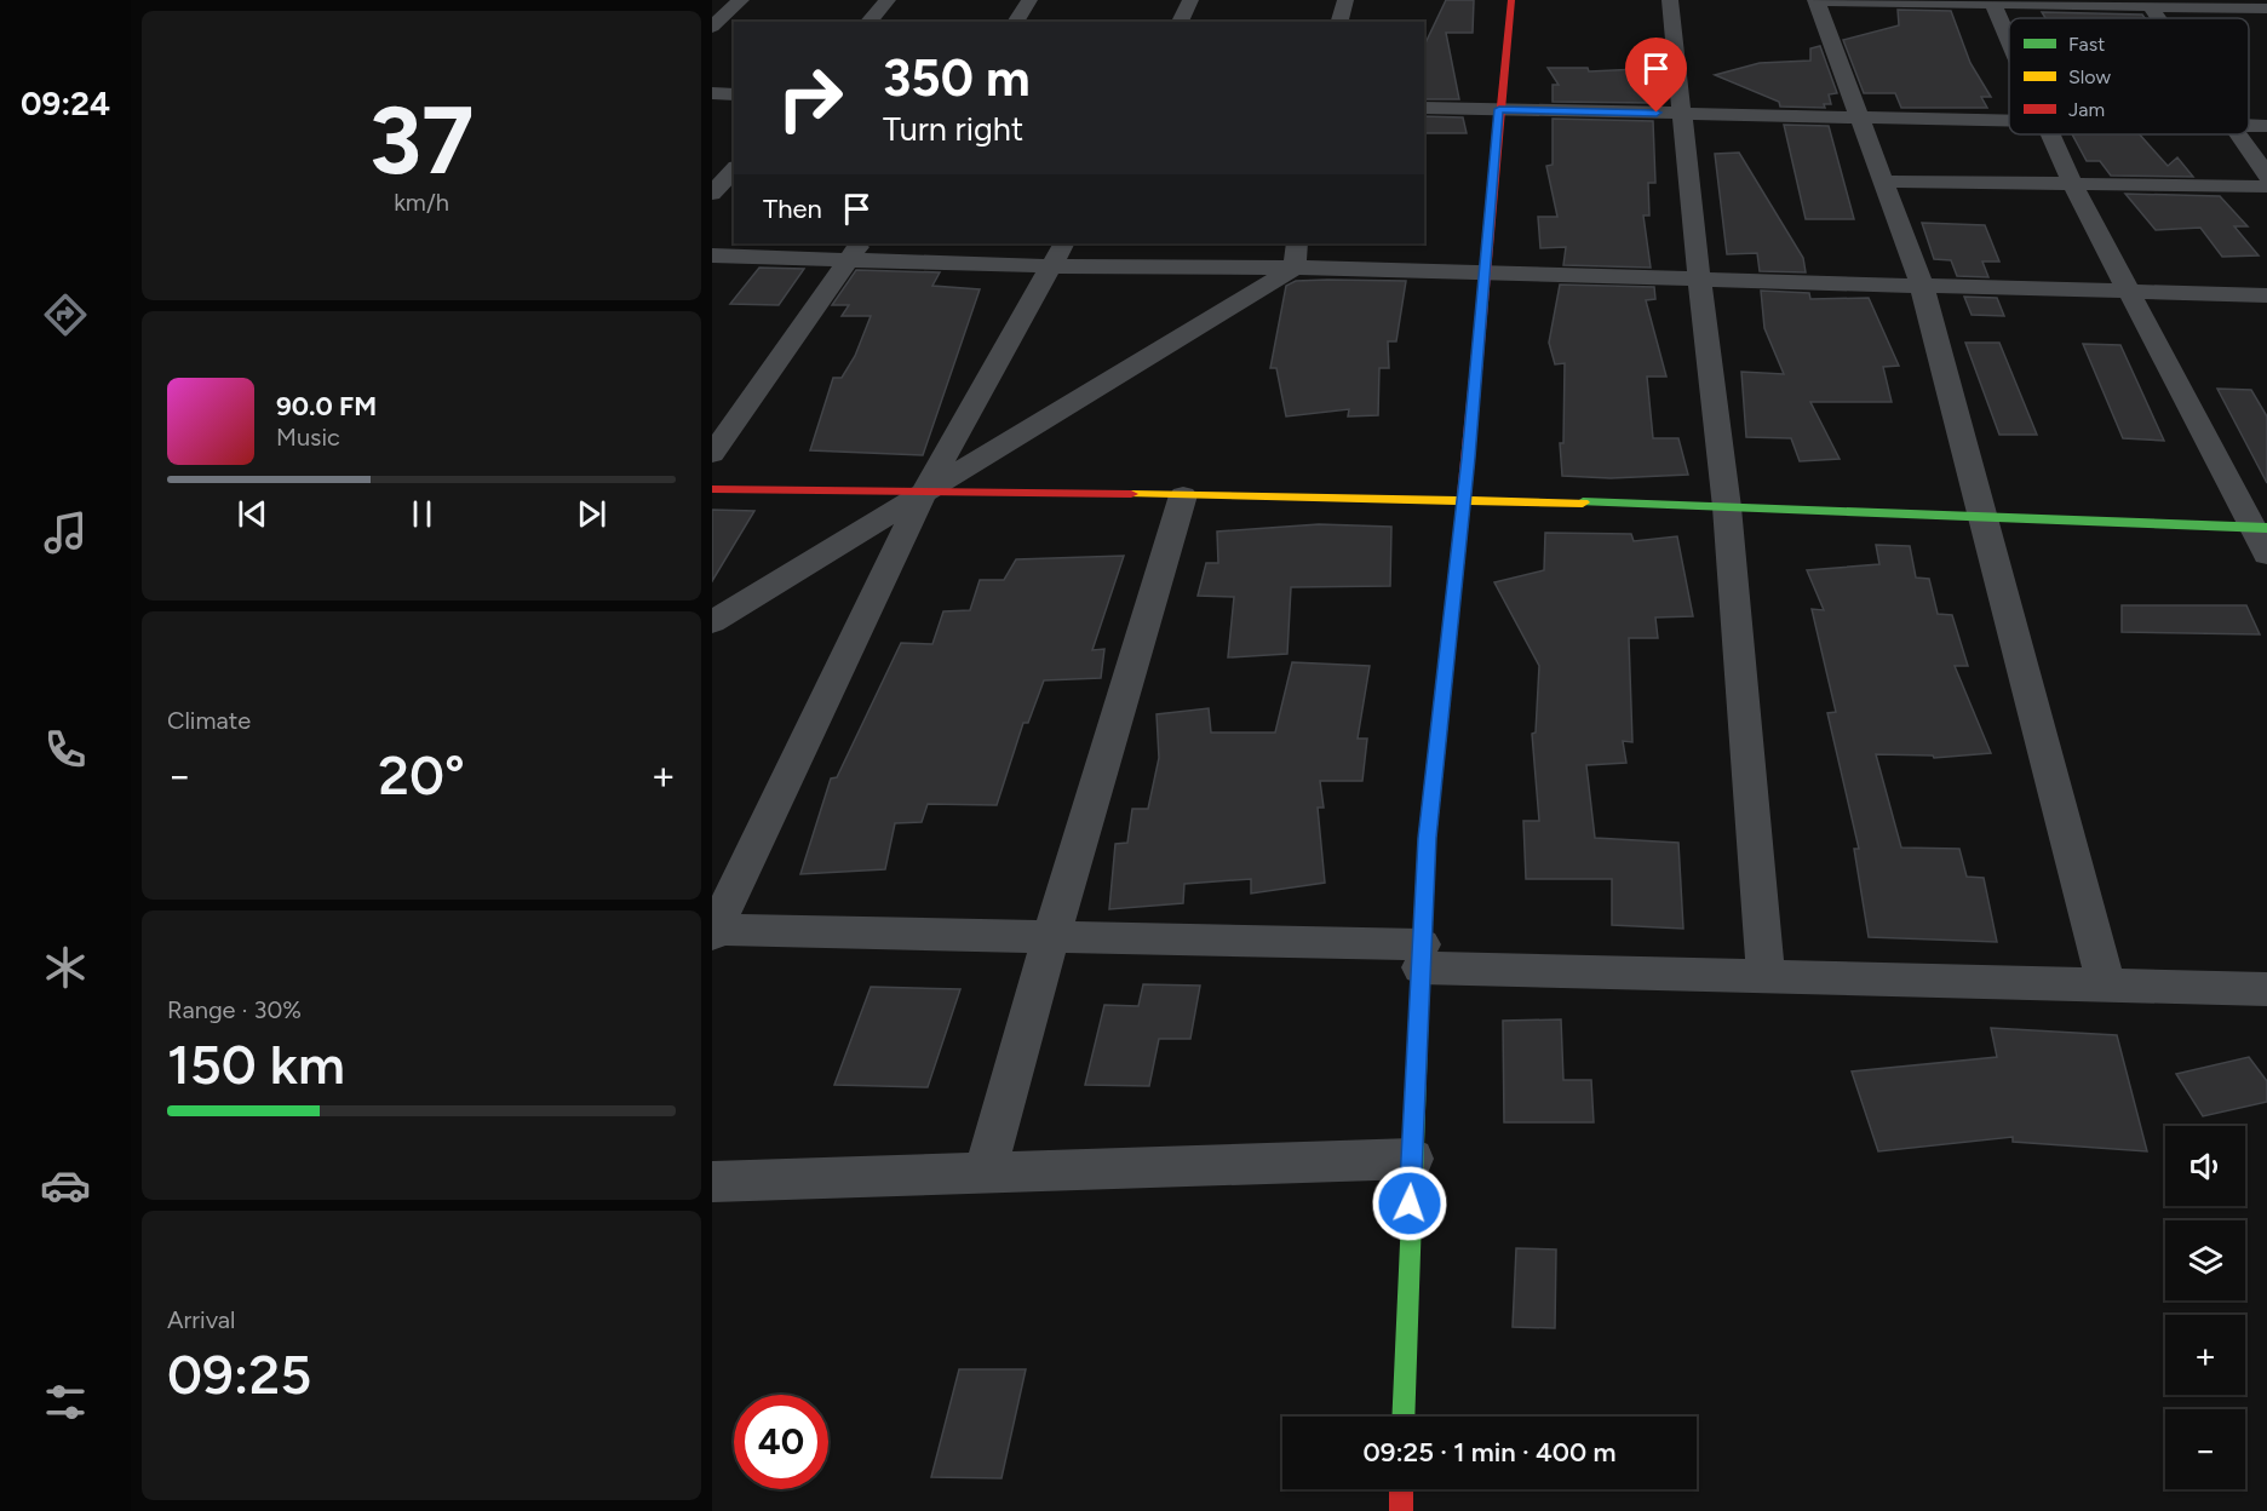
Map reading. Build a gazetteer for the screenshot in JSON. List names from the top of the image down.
{
  "legend": ["Fast", "Slow", "Jam"],
  "page": {
    "tabs": "09:24",
    "tile": [
      ["37", "km/h"],
      "Climate",
      ["Range · 30%", "150 km"],
      ["Arrival", "09:25"]
    ],
    "turn": ["350 m", "Turn right"],
    "then": "Then",
    "song": ["90.0 FM", "Music"],
    "heat": ["−", "20°", "+"],
    "map_buttons": ["+", "−"],
    "limit": "40",
    "trip": "09:25 · 1 min · 400 m"
  }
}
